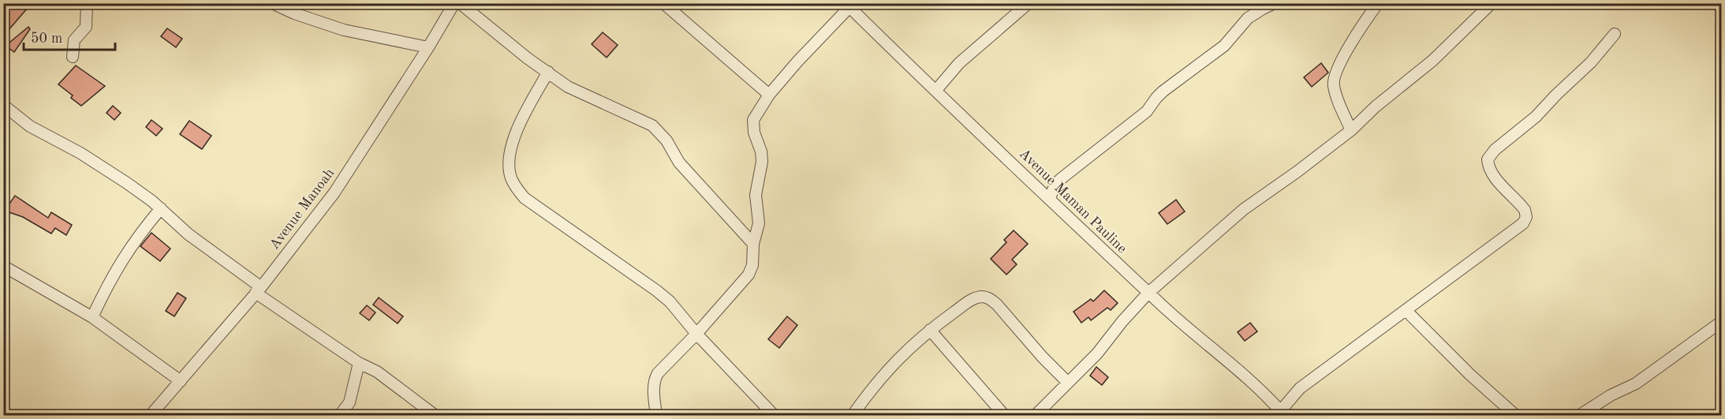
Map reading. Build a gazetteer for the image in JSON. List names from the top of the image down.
{
  "streets": {
    "street": ["Avenue Maman Pauline", "Avenue Manoah"]
  },
  "scale_bar": "50 m"
}
